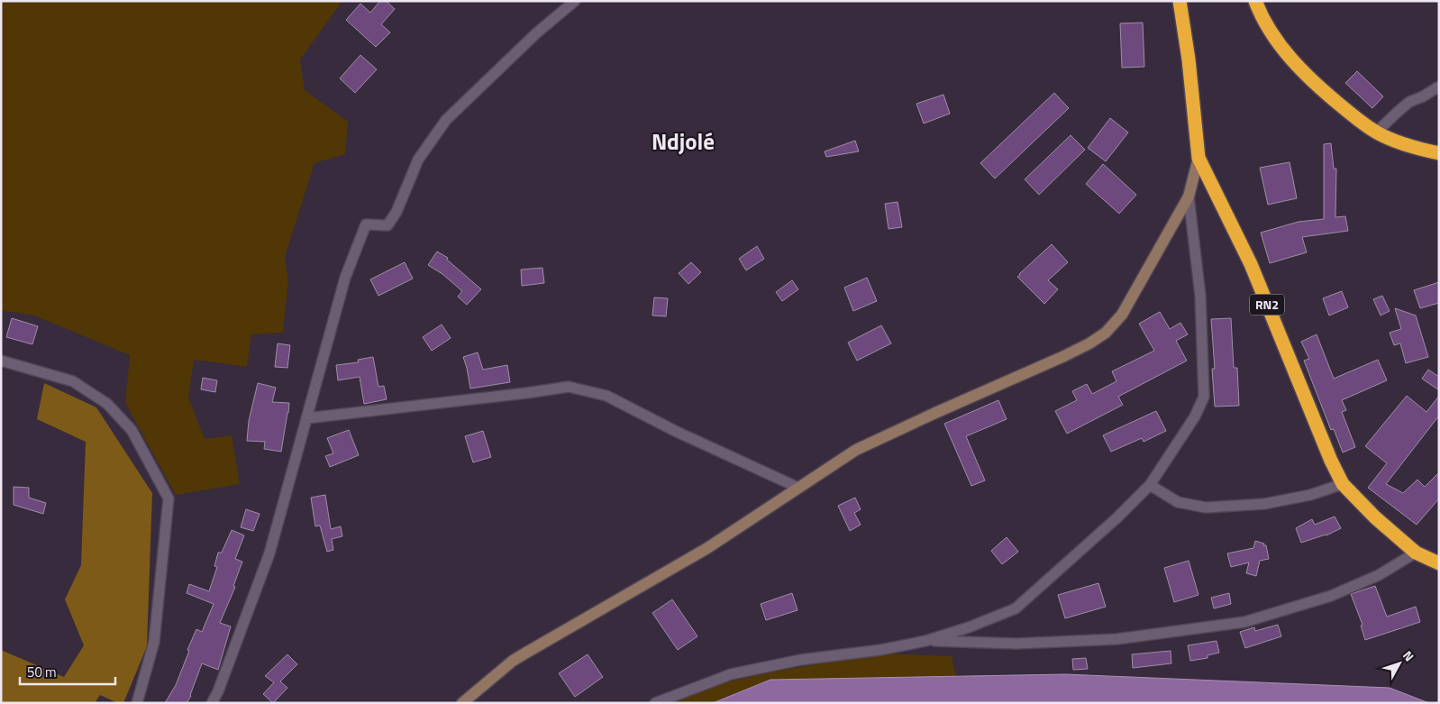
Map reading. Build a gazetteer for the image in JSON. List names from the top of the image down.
{
  "streets": {
    "highway": ["RN2"]
  },
  "districts": ["Ndjolé"],
  "scale_bar": "50 m",
  "north": "top right"
}
